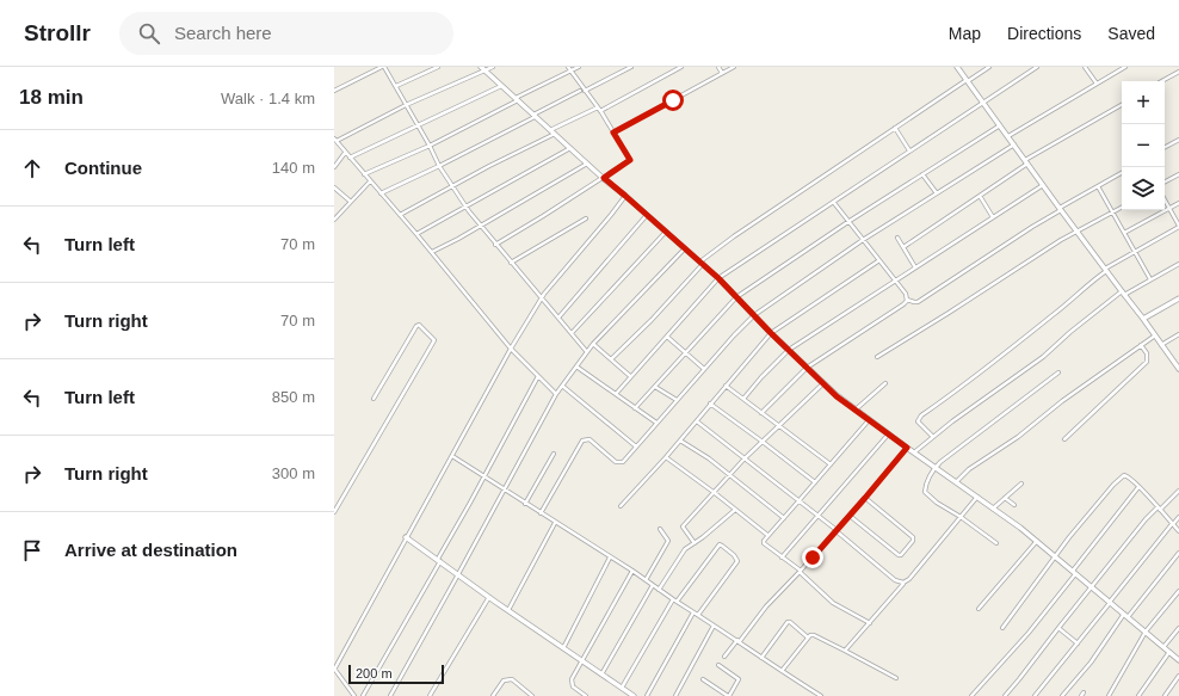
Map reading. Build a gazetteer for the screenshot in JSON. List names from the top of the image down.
{
  "scale_bar": "200 m",
  "page": {
    "header": "Strollr",
    "search": "Search here",
    "nav": ["Map", "Directions", "Saved"],
    "heading": ["18 min", "Walk · 1.4 km"],
    "map_buttons": ["+", "−"],
    "list": [
      ["Continue", "140 m"],
      ["Turn left", "70 m"],
      ["Turn right", "70 m"],
      ["Turn left", "850 m"],
      ["Turn right", "300 m"],
      "Arrive at destination"
    ],
    "scale": "200 m"
  }
}
